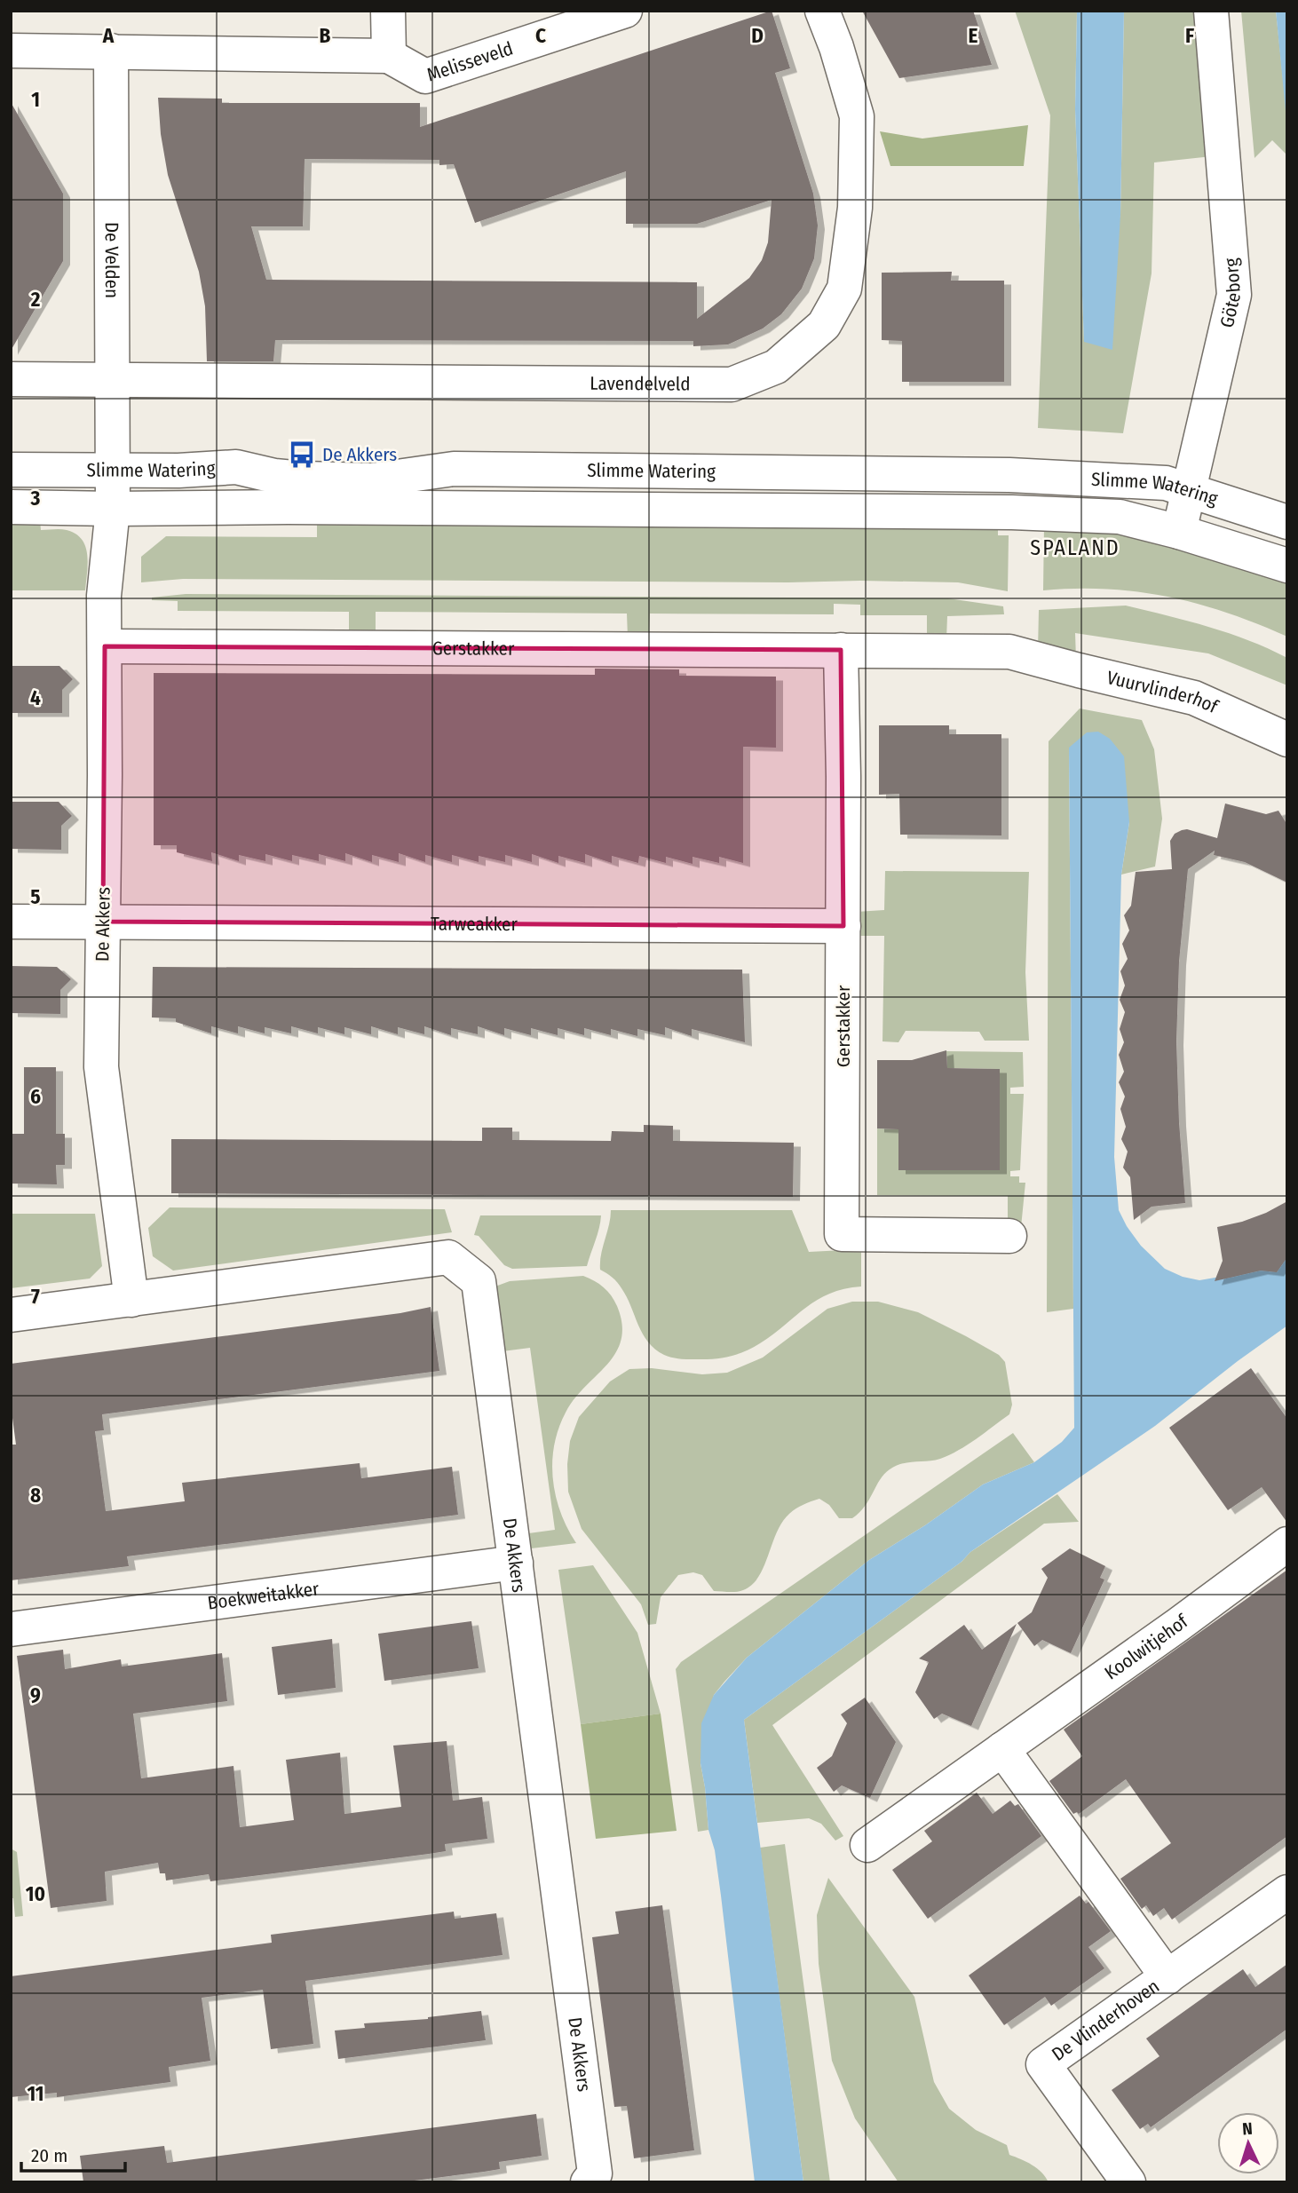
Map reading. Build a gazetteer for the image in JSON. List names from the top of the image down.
{
  "streets": {
    "street": [
      "Melisseveld",
      "De Velden",
      "Göteborg",
      "Lavendelveld",
      "Slimme Watering",
      "Gerstakker",
      "Vuurvlinderhof",
      "De Akkers",
      "Tarweakker",
      "Boekweitakker",
      "Koolwitjehof",
      "De Vlinderhoven"
    ]
  },
  "crossings": [
    ["De Velden", "Lavendelveld"],
    ["De Velden", "Slimme Watering"],
    ["De Velden", "De Akkers"],
    ["Göteborg", "Slimme Watering"],
    ["Slimme Watering", "De Akkers"],
    ["Gerstakker", "Vuurvlinderhof"],
    ["Gerstakker", "De Akkers"],
    ["Gerstakker", "Tarweakker"],
    ["De Akkers", "Tarweakker"],
    ["De Akkers", "Boekweitakker"]
  ],
  "districts": ["SPALAND"],
  "places": {
    "bus stop": ["De Akkers"]
  },
  "scale_bar": "20 m",
  "north": "top",
  "grid": {
    "columns": [
      "A",
      "B",
      "C",
      "D",
      "E",
      "F"
    ],
    "rows": [
      "1",
      "2",
      "3",
      "4",
      "5",
      "6",
      "7",
      "8",
      "9",
      "10",
      "11"
    ]
  }
}
